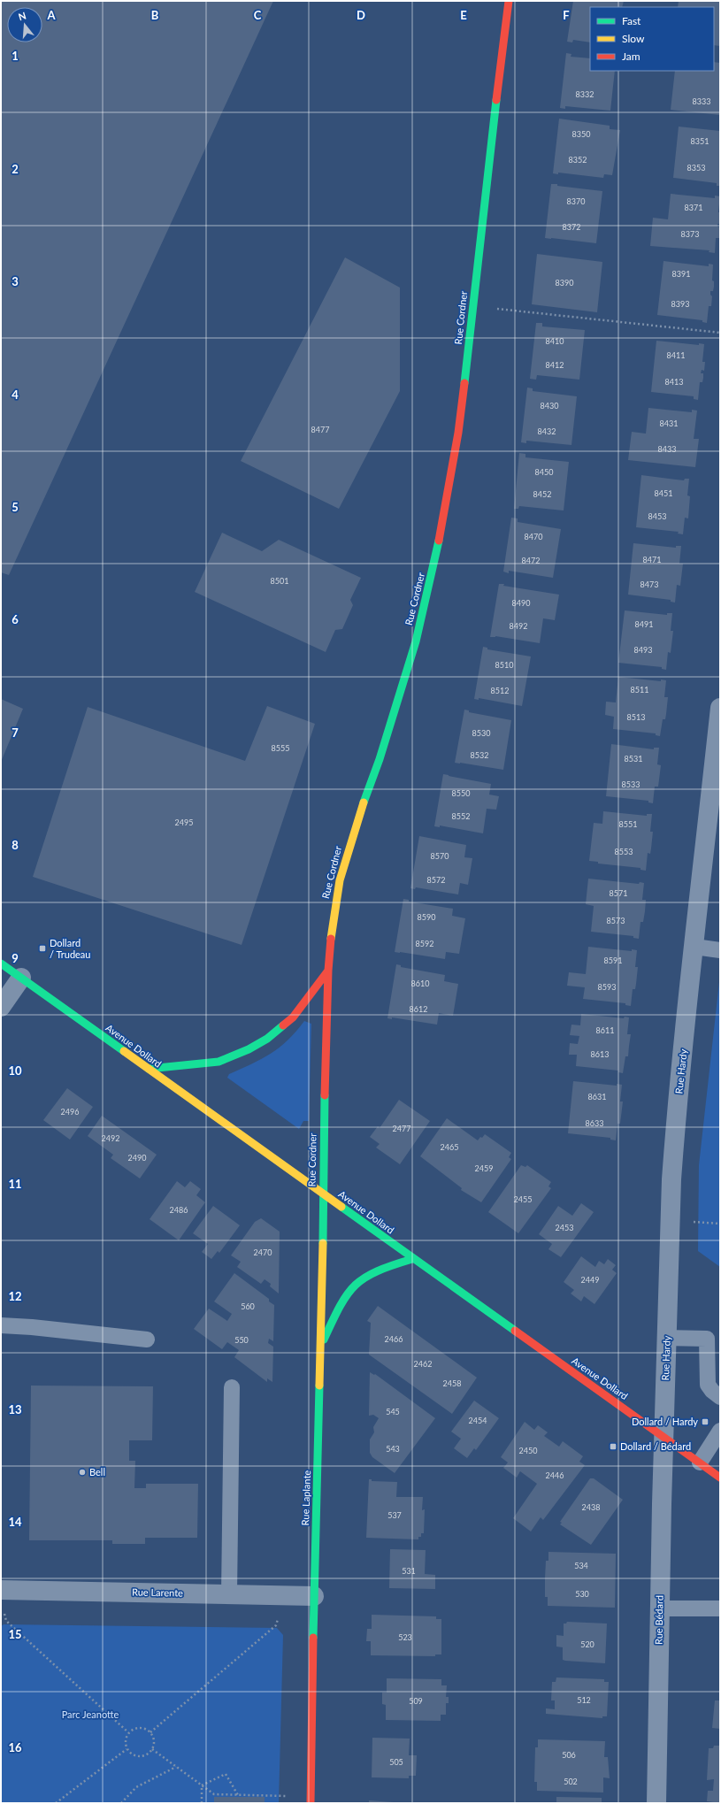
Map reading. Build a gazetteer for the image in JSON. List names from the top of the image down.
{
  "streets": {
    "street": [
      "Rue Cordner",
      "Avenue Dollard",
      "Rue Hardy",
      "Rue Laplante",
      "Rue Larente",
      "Rue Bédard"
    ]
  },
  "crossings": [
    ["Rue Cordner", "Avenue Dollard"],
    ["Rue Cordner", "Rue Laplante"],
    ["Avenue Dollard", "Rue Hardy"],
    ["Avenue Dollard", "Rue Laplante"],
    ["Avenue Dollard", "Rue Bédard"],
    ["Rue Hardy", "Rue Bédard"],
    ["Rue Laplante", "Rue Larente"]
  ],
  "parks": ["Parc Jeanotte"],
  "places": {
    "transit": ["Dollard / Trudeau", "Dollard / Hardy", "Dollard / Bédard"],
    "other": ["Bell"]
  },
  "house_numbers": [
    "8332",
    "8333",
    "8350",
    "8351",
    "8352",
    "8353",
    "8370",
    "8371",
    "8372",
    "8373",
    "8391",
    "8390",
    "8393",
    "8410",
    "8411",
    "8412",
    "8413",
    "8430",
    "8431",
    "8477",
    "8432",
    "8433",
    "8450",
    "8451",
    "8452",
    "8453",
    "8470",
    "8471",
    "8472",
    "8501",
    "8473",
    "8490",
    "8491",
    "8492",
    "8493",
    "8510",
    "8511",
    "8512",
    "8513",
    "8530",
    "8555",
    "8532",
    "8531",
    "8533",
    "8550",
    "8552",
    "2495",
    "8551",
    "8553",
    "8570",
    "8572",
    "8571",
    "8590",
    "8573",
    "8592",
    "8591",
    "8610",
    "8593",
    "8612",
    "8611",
    "8613",
    "8631",
    "2496",
    "8633",
    "2477",
    "2492",
    "2465",
    "2490",
    "2459",
    "2455",
    "2486",
    "2453",
    "2470",
    "2449",
    "560",
    "2466",
    "550",
    "2462",
    "2458",
    "545",
    "2454",
    "543",
    "2450",
    "2446",
    "2438",
    "537",
    "534",
    "531",
    "530",
    "523",
    "520",
    "512",
    "509",
    "506",
    "505",
    "502"
  ],
  "legend": ["Fast", "Slow", "Jam"],
  "north": "top",
  "grid": {
    "columns": [
      "A",
      "B",
      "C",
      "D",
      "E",
      "F"
    ],
    "rows": [
      "1",
      "2",
      "3",
      "4",
      "5",
      "6",
      "7",
      "8",
      "9",
      "10",
      "11",
      "12",
      "13",
      "14",
      "15",
      "16"
    ]
  }
}
